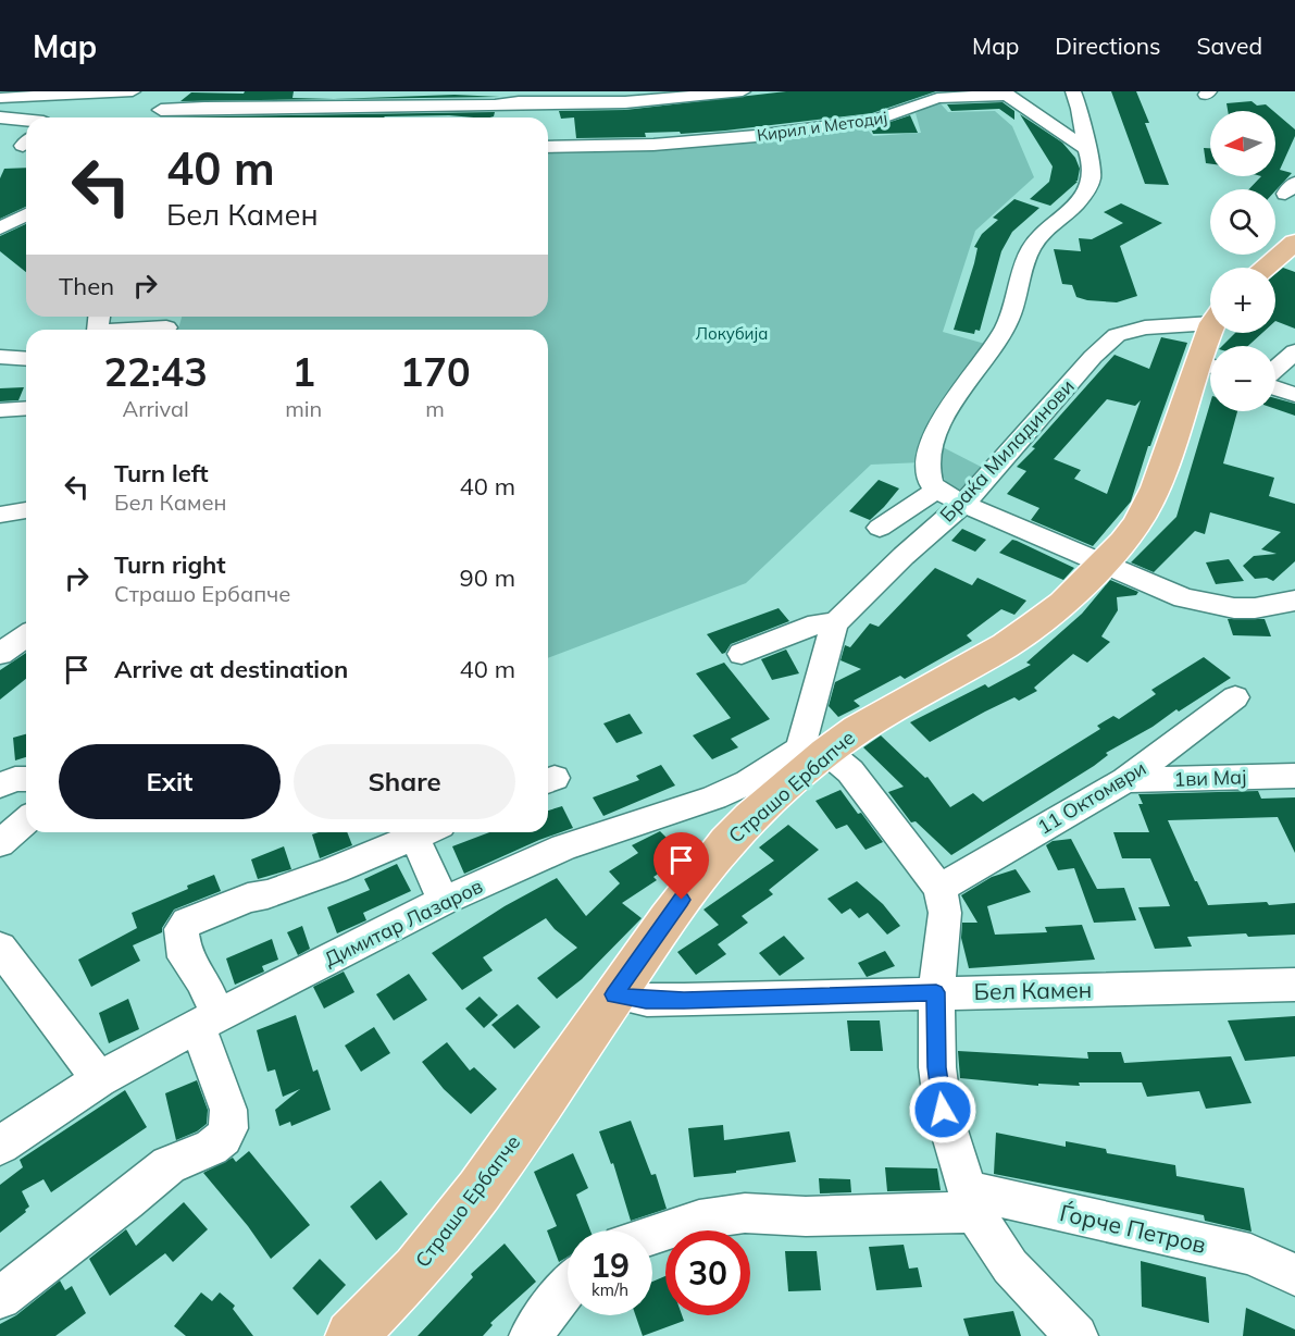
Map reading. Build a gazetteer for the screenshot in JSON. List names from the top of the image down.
{
  "streets": {
    "main road": ["Страшо Ербапче"],
    "street": [
      "Кирил и Методиј",
      "Браќа Миладинови",
      "1ви Мај",
      "11 Октомври",
      "Димитар Лазаров",
      "Бел Камен",
      "Ѓорче Петров"
    ]
  },
  "crossings": [
    ["Браќа Миладинови", "Страшо Ербапче"],
    ["Браќа Миладинови", "Димитар Лазаров"],
    ["1ви Мај", "11 Октомври"],
    ["Страшо Ербапче", "Димитар Лазаров"],
    ["Страшо Ербапче", "Бел Камен"]
  ],
  "parks": ["Локубија"],
  "north": "left",
  "page": {
    "header": "Map",
    "nav": ["Map", "Directions", "Saved"],
    "map_buttons": ["+", "−"],
    "turn": ["40 m", "Бел Камен"],
    "then": "Then",
    "eta": [
      "22:43",
      "Arrival",
      "1",
      "min",
      "170",
      "m"
    ],
    "list": [
      {
        "name": "Turn left",
        "note": "Бел Камен",
        "value": "40 m"
      },
      {
        "name": "Turn right",
        "note": "Страшо Ербапче",
        "value": "90 m"
      },
      {
        "name": "Arrive at destination",
        "value": "40 m"
      }
    ],
    "buttons": ["Exit", "Share"],
    "speed": "19 km/h",
    "limit": "30"
  }
}
